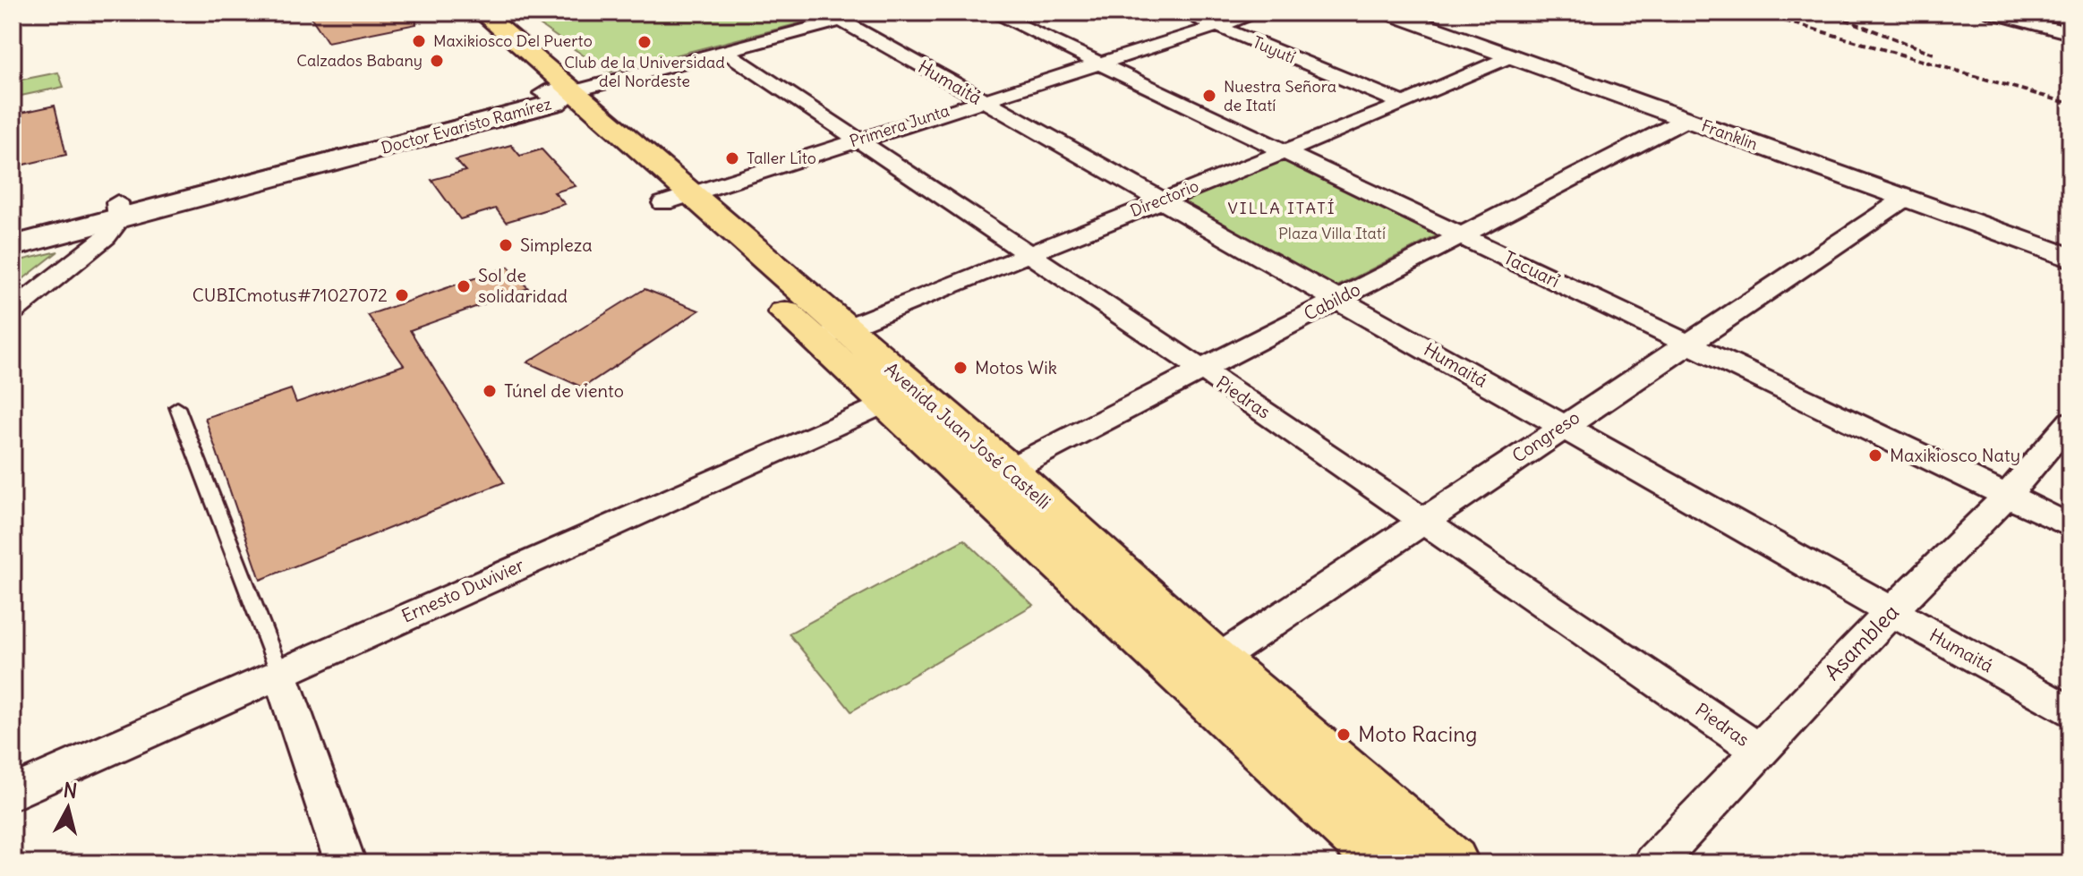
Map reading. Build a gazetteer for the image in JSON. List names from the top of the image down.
{
  "streets": {
    "main road": ["Doctor Evaristo Ramírez", "Avenida Juan José Castelli"],
    "street": [
      "Tuyutí",
      "Humaitá",
      "Primera Junta",
      "Franklin",
      "Directorio",
      "Tacuarí",
      "Cabildo",
      "Piedras",
      "Congreso",
      "Ernesto Duvivier",
      "Asamblea"
    ]
  },
  "crossings": [
    ["Tuyutí", "Primera Junta"],
    ["Tuyutí", "Directorio"],
    ["Humaitá", "Primera Junta"],
    ["Humaitá", "Directorio"],
    ["Humaitá", "Cabildo"],
    ["Humaitá", "Congreso"],
    ["Humaitá", "Asamblea"],
    ["Doctor Evaristo Ramírez", "Avenida Juan José Castelli"],
    ["Primera Junta", "Tacuarí"],
    ["Primera Junta", "Piedras"],
    ["Primera Junta", "Avenida Juan José Castelli"],
    ["Franklin", "Directorio"],
    ["Franklin", "Cabildo"],
    ["Franklin", "Congreso"],
    ["Directorio", "Tacuarí"],
    ["Directorio", "Piedras"],
    ["Directorio", "Avenida Juan José Castelli"],
    ["Tacuarí", "Cabildo"],
    ["Tacuarí", "Congreso"],
    ["Tacuarí", "Asamblea"],
    ["Cabildo", "Piedras"],
    ["Cabildo", "Avenida Juan José Castelli"],
    ["Piedras", "Congreso"],
    ["Piedras", "Asamblea"],
    ["Avenida Juan José Castelli", "Congreso"],
    ["Avenida Juan José Castelli", "Ernesto Duvivier"]
  ],
  "districts": ["VILLA ITATÍ"],
  "parks": ["Plaza Villa Itatí"],
  "places": [
    "Maxikiosco Del Puerto",
    "Club de la Universidad del Nordeste",
    "Calzados Babany",
    "Nuestra Señora de Itatí",
    "Taller Lito",
    "Simpleza",
    "Sol de solidaridad",
    "CUBICmotus#71027072",
    "Motos Wik",
    "Túnel de viento",
    "Maxikiosco Naty",
    "Moto Racing"
  ],
  "north": "top"
}
